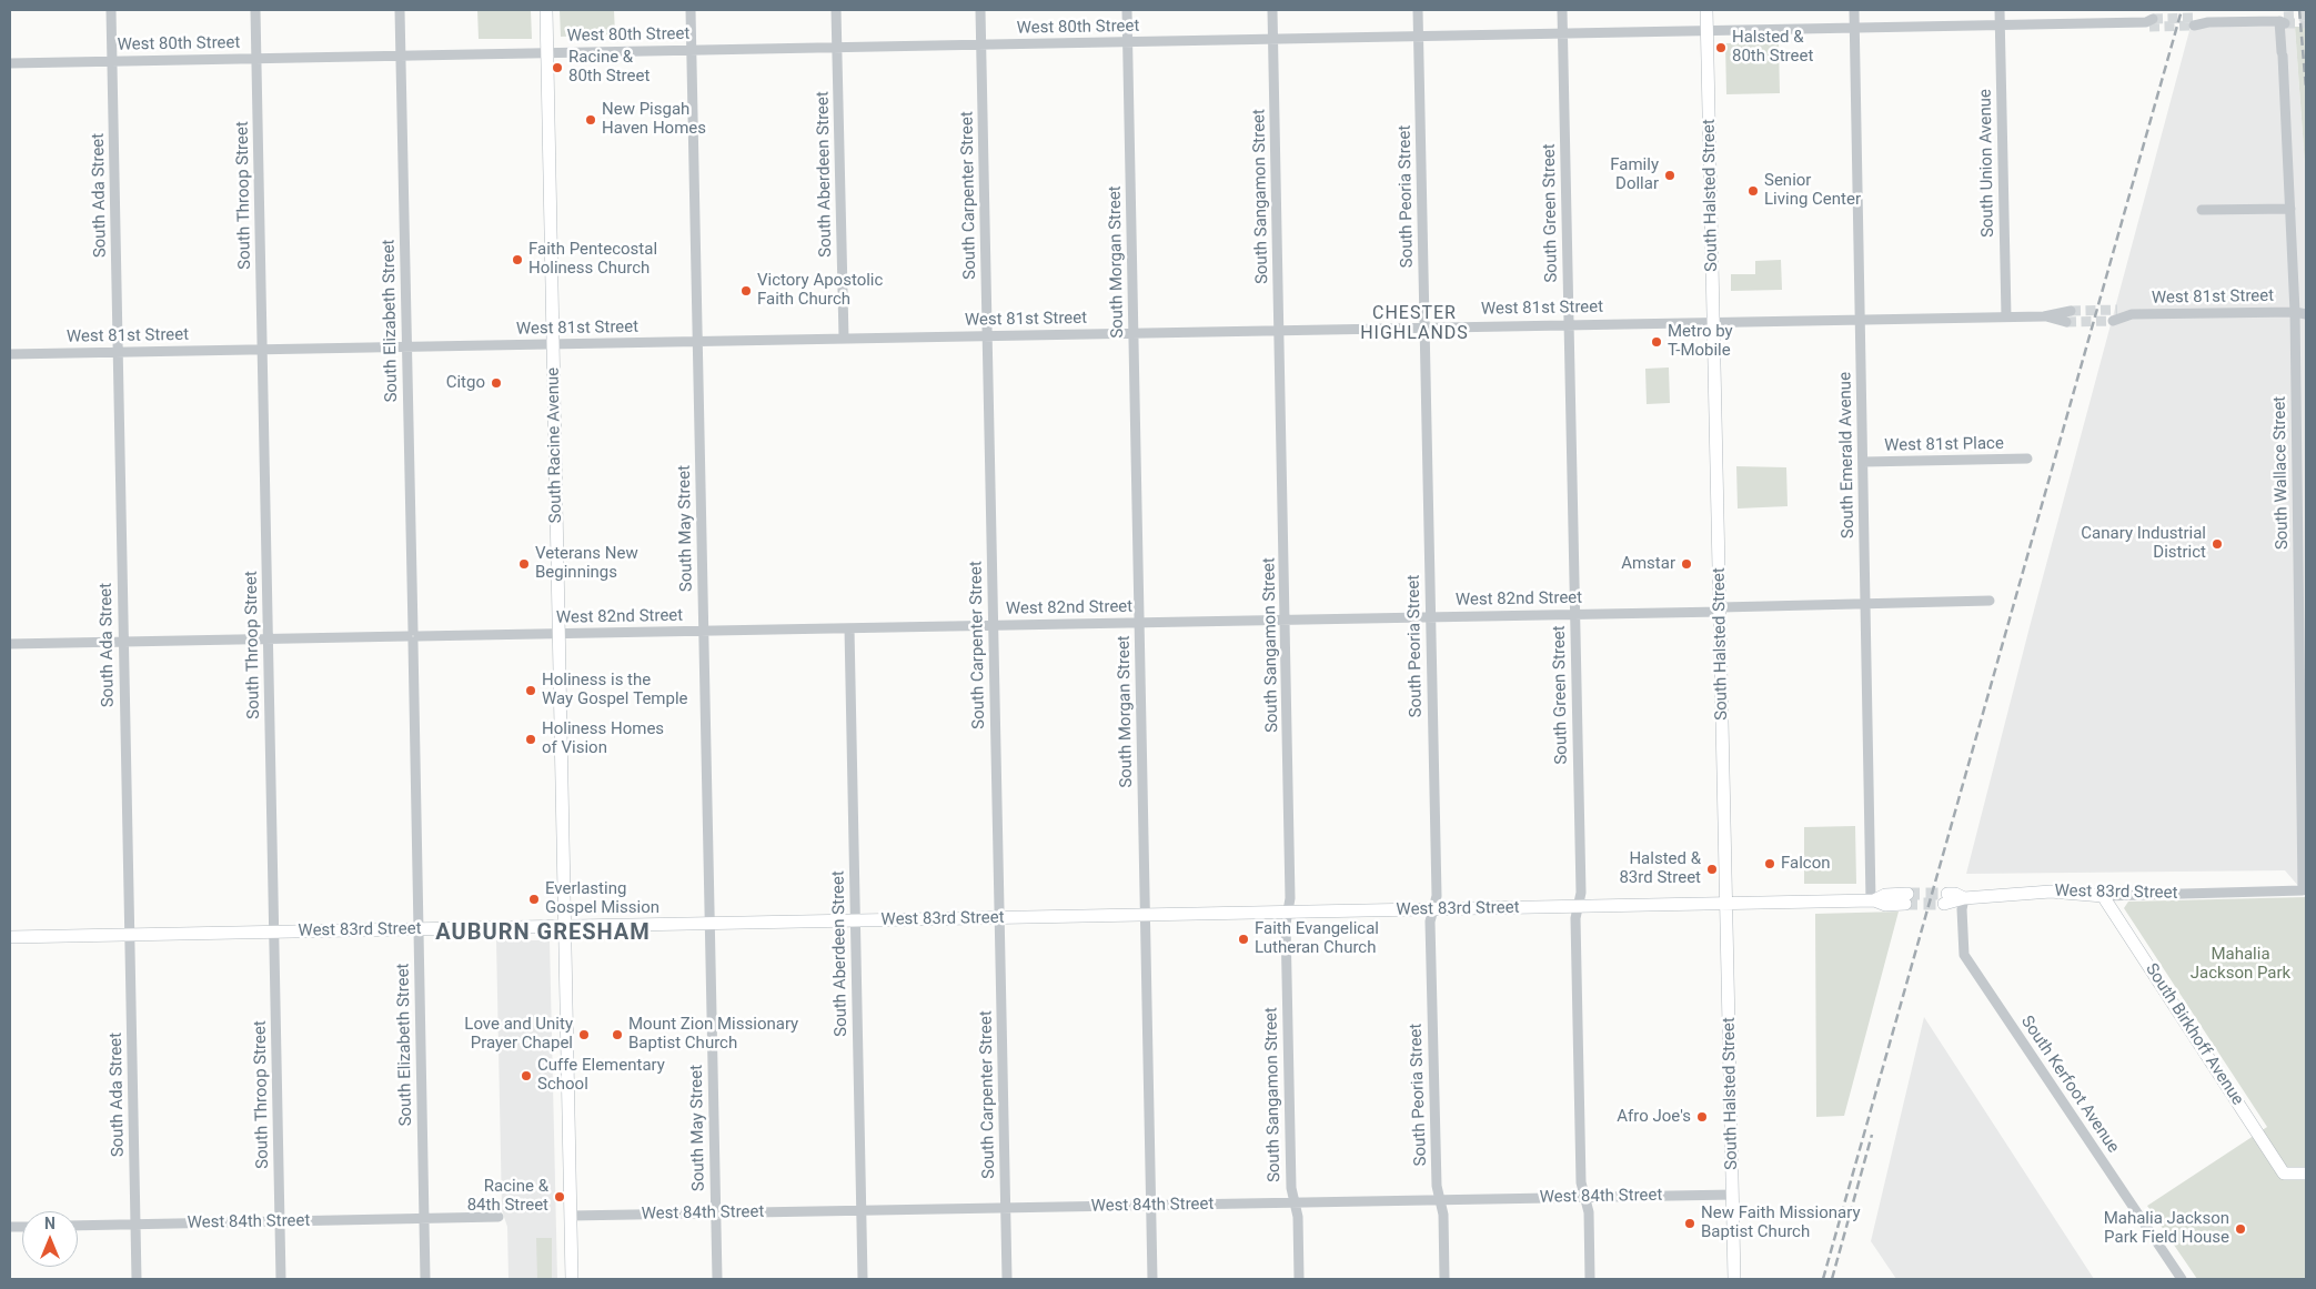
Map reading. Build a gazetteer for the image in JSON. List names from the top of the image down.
{
  "streets": {
    "street": [
      "West 80th Street",
      "South Union Avenue",
      "South Aberdeen Street",
      "South Ada Street",
      "South Throop Street",
      "South Carpenter Street",
      "South Halsted Street",
      "South Sangamon Street",
      "South Peoria Street",
      "South Green Street",
      "South Morgan Street",
      "West 81st Street",
      "South Elizabeth Street",
      "South Racine Avenue",
      "West 81st Place",
      "South Emerald Avenue",
      "South Wallace Street",
      "South May Street",
      "West 82nd Street",
      "West 83rd Street",
      "South Birkhoff Avenue",
      "South Kerfoot Avenue",
      "West 84th Street"
    ]
  },
  "crossings": [
    ["West 80th Street", "South Union Avenue"],
    ["West 80th Street", "South Aberdeen Street"],
    ["West 80th Street", "South Ada Street"],
    ["West 80th Street", "South Throop Street"],
    ["West 80th Street", "South Carpenter Street"],
    ["West 80th Street", "South Halsted Street"],
    ["West 80th Street", "South Sangamon Street"],
    ["West 80th Street", "South Peoria Street"],
    ["West 80th Street", "South Green Street"],
    ["West 80th Street", "South Morgan Street"],
    ["West 80th Street", "South Elizabeth Street"],
    ["West 80th Street", "South Racine Avenue"],
    ["West 80th Street", "South Emerald Avenue"],
    ["West 80th Street", "South May Street"],
    ["South Union Avenue", "West 81st Street"],
    ["South Aberdeen Street", "West 81st Street"],
    ["South Aberdeen Street", "West 82nd Street"],
    ["South Aberdeen Street", "West 83rd Street"],
    ["South Aberdeen Street", "West 84th Street"],
    ["South Ada Street", "West 81st Street"],
    ["South Ada Street", "West 82nd Street"],
    ["South Ada Street", "West 83rd Street"],
    ["South Ada Street", "West 84th Street"],
    ["South Throop Street", "West 81st Street"],
    ["South Throop Street", "West 82nd Street"],
    ["South Throop Street", "West 83rd Street"],
    ["South Throop Street", "West 84th Street"],
    ["South Carpenter Street", "West 81st Street"],
    ["South Carpenter Street", "West 82nd Street"],
    ["South Carpenter Street", "West 83rd Street"],
    ["South Carpenter Street", "West 84th Street"],
    ["South Halsted Street", "West 81st Street"],
    ["South Halsted Street", "West 82nd Street"],
    ["South Halsted Street", "West 83rd Street"],
    ["South Halsted Street", "West 84th Street"],
    ["South Sangamon Street", "West 81st Street"],
    ["South Sangamon Street", "West 82nd Street"],
    ["South Sangamon Street", "West 83rd Street"],
    ["South Sangamon Street", "West 84th Street"],
    ["South Peoria Street", "West 81st Street"],
    ["South Peoria Street", "West 82nd Street"],
    ["South Peoria Street", "West 83rd Street"],
    ["South Peoria Street", "West 84th Street"],
    ["South Green Street", "West 81st Street"],
    ["South Green Street", "West 82nd Street"],
    ["South Green Street", "West 83rd Street"],
    ["South Green Street", "West 84th Street"],
    ["South Morgan Street", "West 81st Street"],
    ["South Morgan Street", "West 82nd Street"],
    ["South Morgan Street", "West 83rd Street"],
    ["South Morgan Street", "West 84th Street"],
    ["West 81st Street", "South Elizabeth Street"],
    ["West 81st Street", "South Racine Avenue"],
    ["West 81st Street", "South Emerald Avenue"],
    ["West 81st Street", "South Wallace Street"],
    ["West 81st Street", "South May Street"],
    ["South Elizabeth Street", "West 82nd Street"],
    ["South Elizabeth Street", "West 83rd Street"],
    ["South Elizabeth Street", "West 84th Street"],
    ["South Racine Avenue", "West 82nd Street"],
    ["South Racine Avenue", "West 83rd Street"],
    ["South Racine Avenue", "West 84th Street"],
    ["West 81st Place", "South Emerald Avenue"],
    ["South Emerald Avenue", "West 82nd Street"],
    ["South Emerald Avenue", "West 83rd Street"],
    ["South Wallace Street", "West 83rd Street"],
    ["South May Street", "West 82nd Street"],
    ["South May Street", "West 83rd Street"],
    ["South May Street", "West 84th Street"],
    ["West 83rd Street", "South Birkhoff Avenue"],
    ["West 83rd Street", "South Kerfoot Avenue"]
  ],
  "districts": ["CHESTER HIGHLANDS", "AUBURN GRESHAM"],
  "parks": ["Mahalia Jackson Park"],
  "places": [
    "Halsted & 80th Street",
    "Racine & 80th Street",
    "New Pisgah Haven Homes",
    "Family Dollar",
    "Senior Living Center",
    "Faith Pentecostal Holiness Church",
    "Victory Apostolic Faith Church",
    "Metro by T-Mobile",
    "Citgo",
    "Canary Industrial District",
    "Veterans New Beginnings",
    "Amstar",
    "Holiness is the Way Gospel Temple",
    "Holiness Homes of Vision",
    "Falcon",
    "Halsted & 83rd Street",
    "Everlasting Gospel Mission",
    "Faith Evangelical Lutheran Church",
    "Love and Unity Prayer Chapel",
    "Mount Zion Missionary Baptist Church",
    "Cuffe Elementary School",
    "Afro Joe's",
    "Racine & 84th Street",
    "New Faith Missionary Baptist Church",
    "Mahalia Jackson Park Field House"
  ],
  "north": "top"
}
